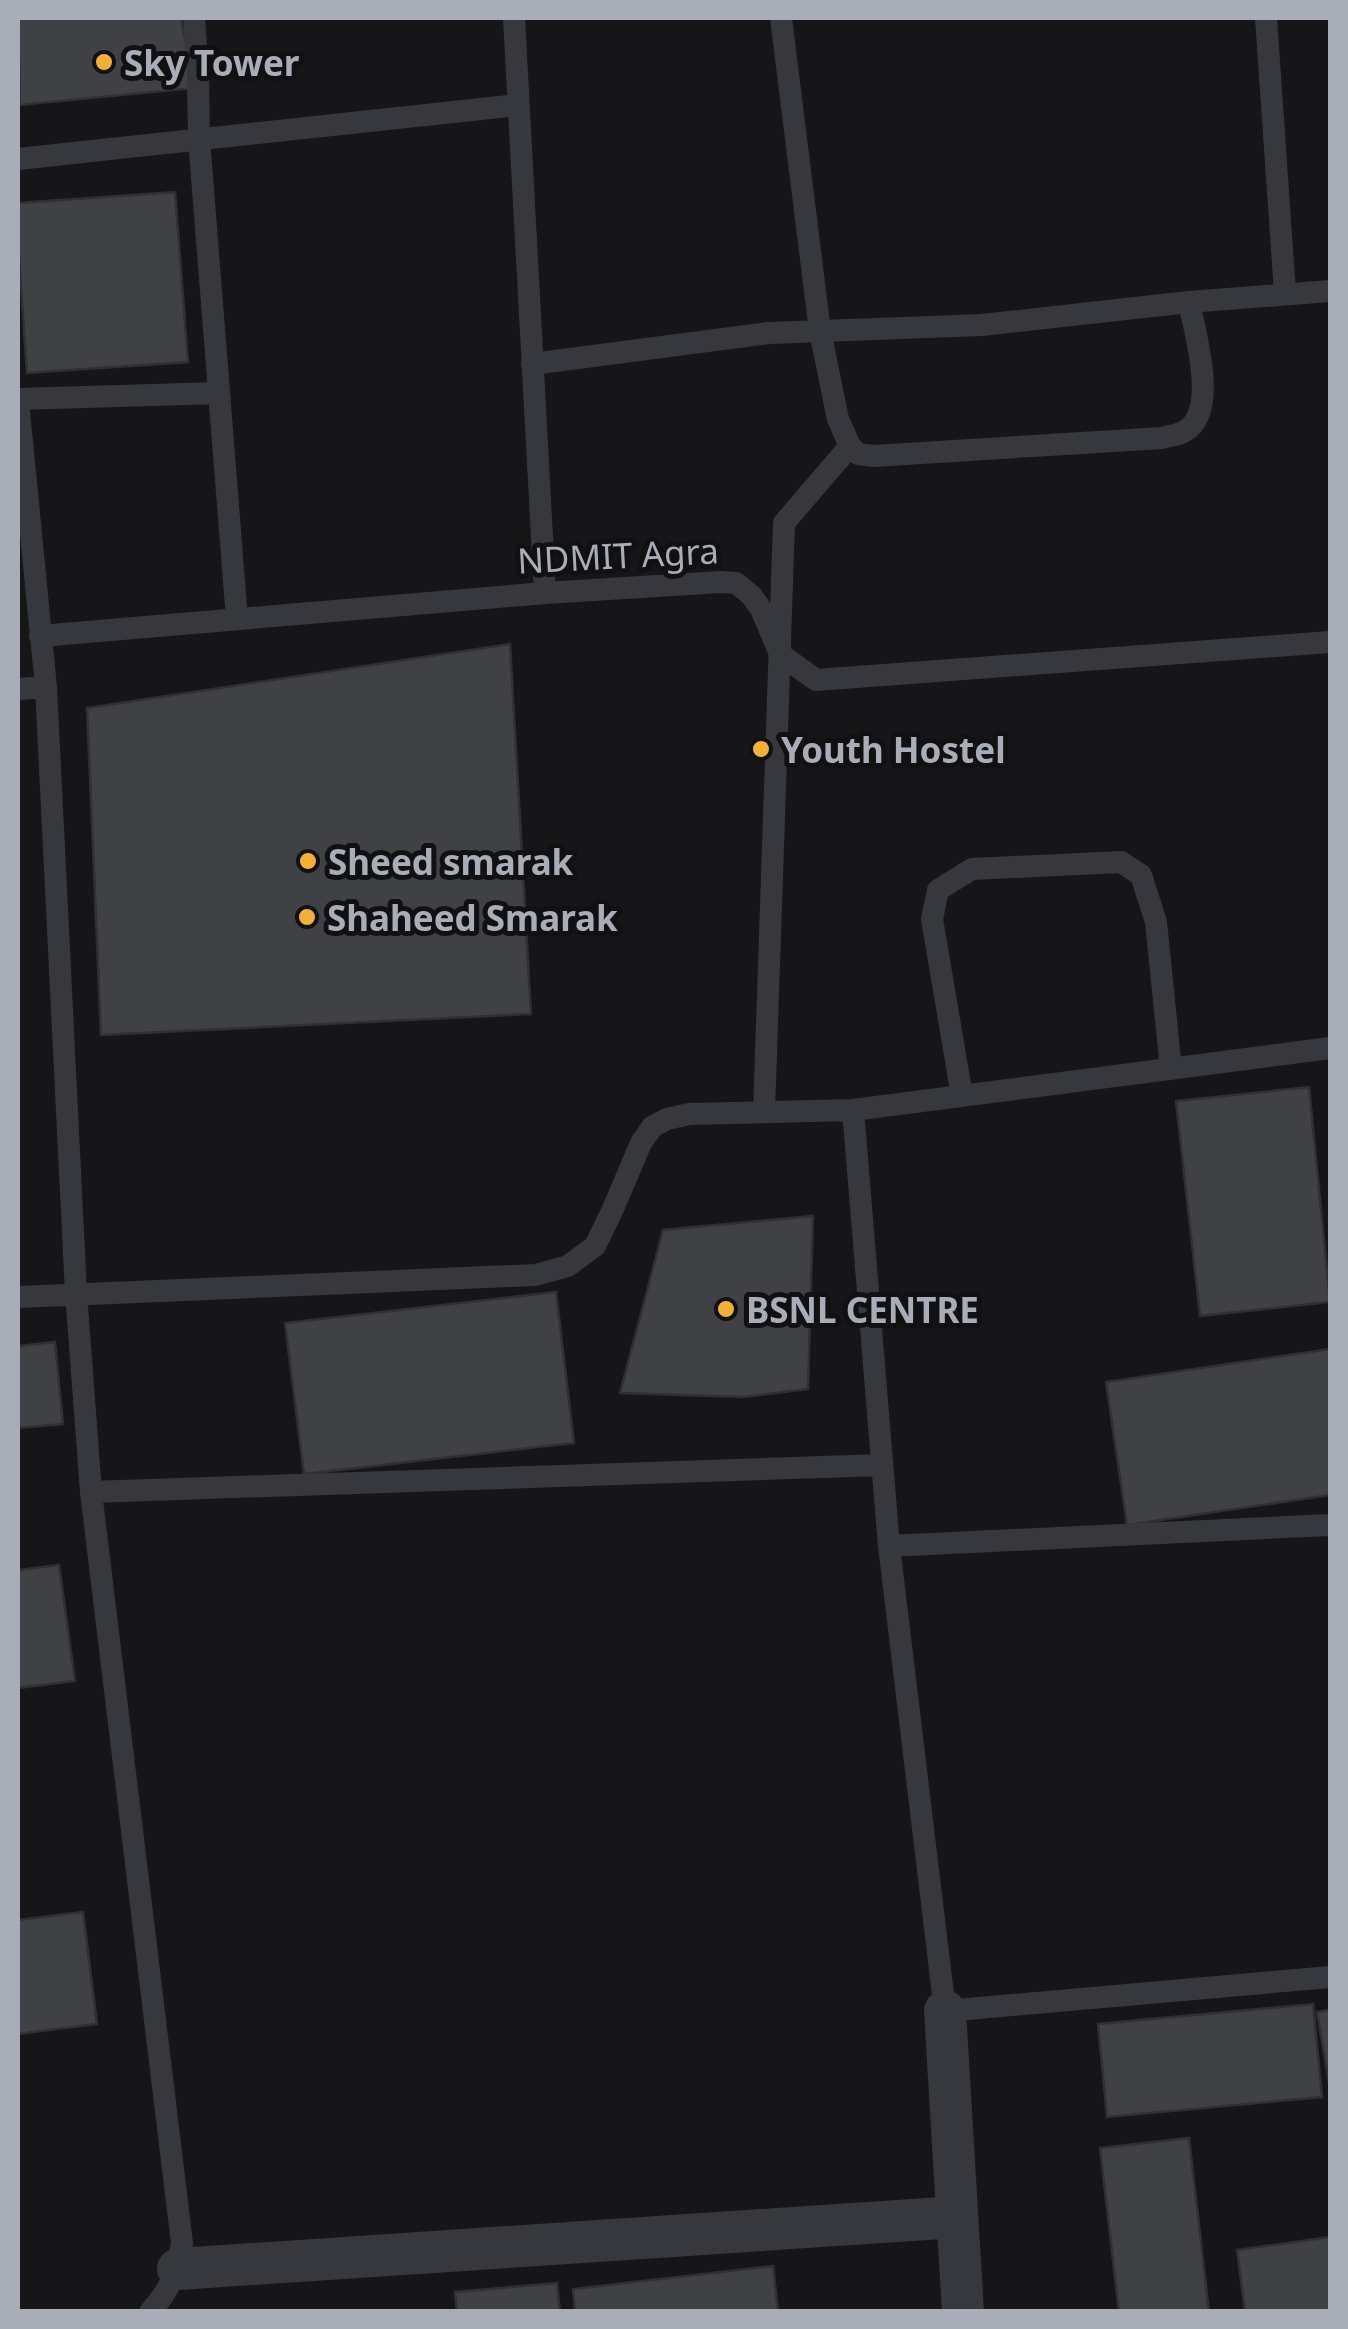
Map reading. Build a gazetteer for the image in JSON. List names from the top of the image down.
{
  "streets": {
    "lane": ["NDMIT Agra"]
  },
  "places": [
    "Sky Tower",
    "Youth Hostel",
    "Sheed smarak",
    "Shaheed Smarak",
    "BSNL CENTRE"
  ]
}
